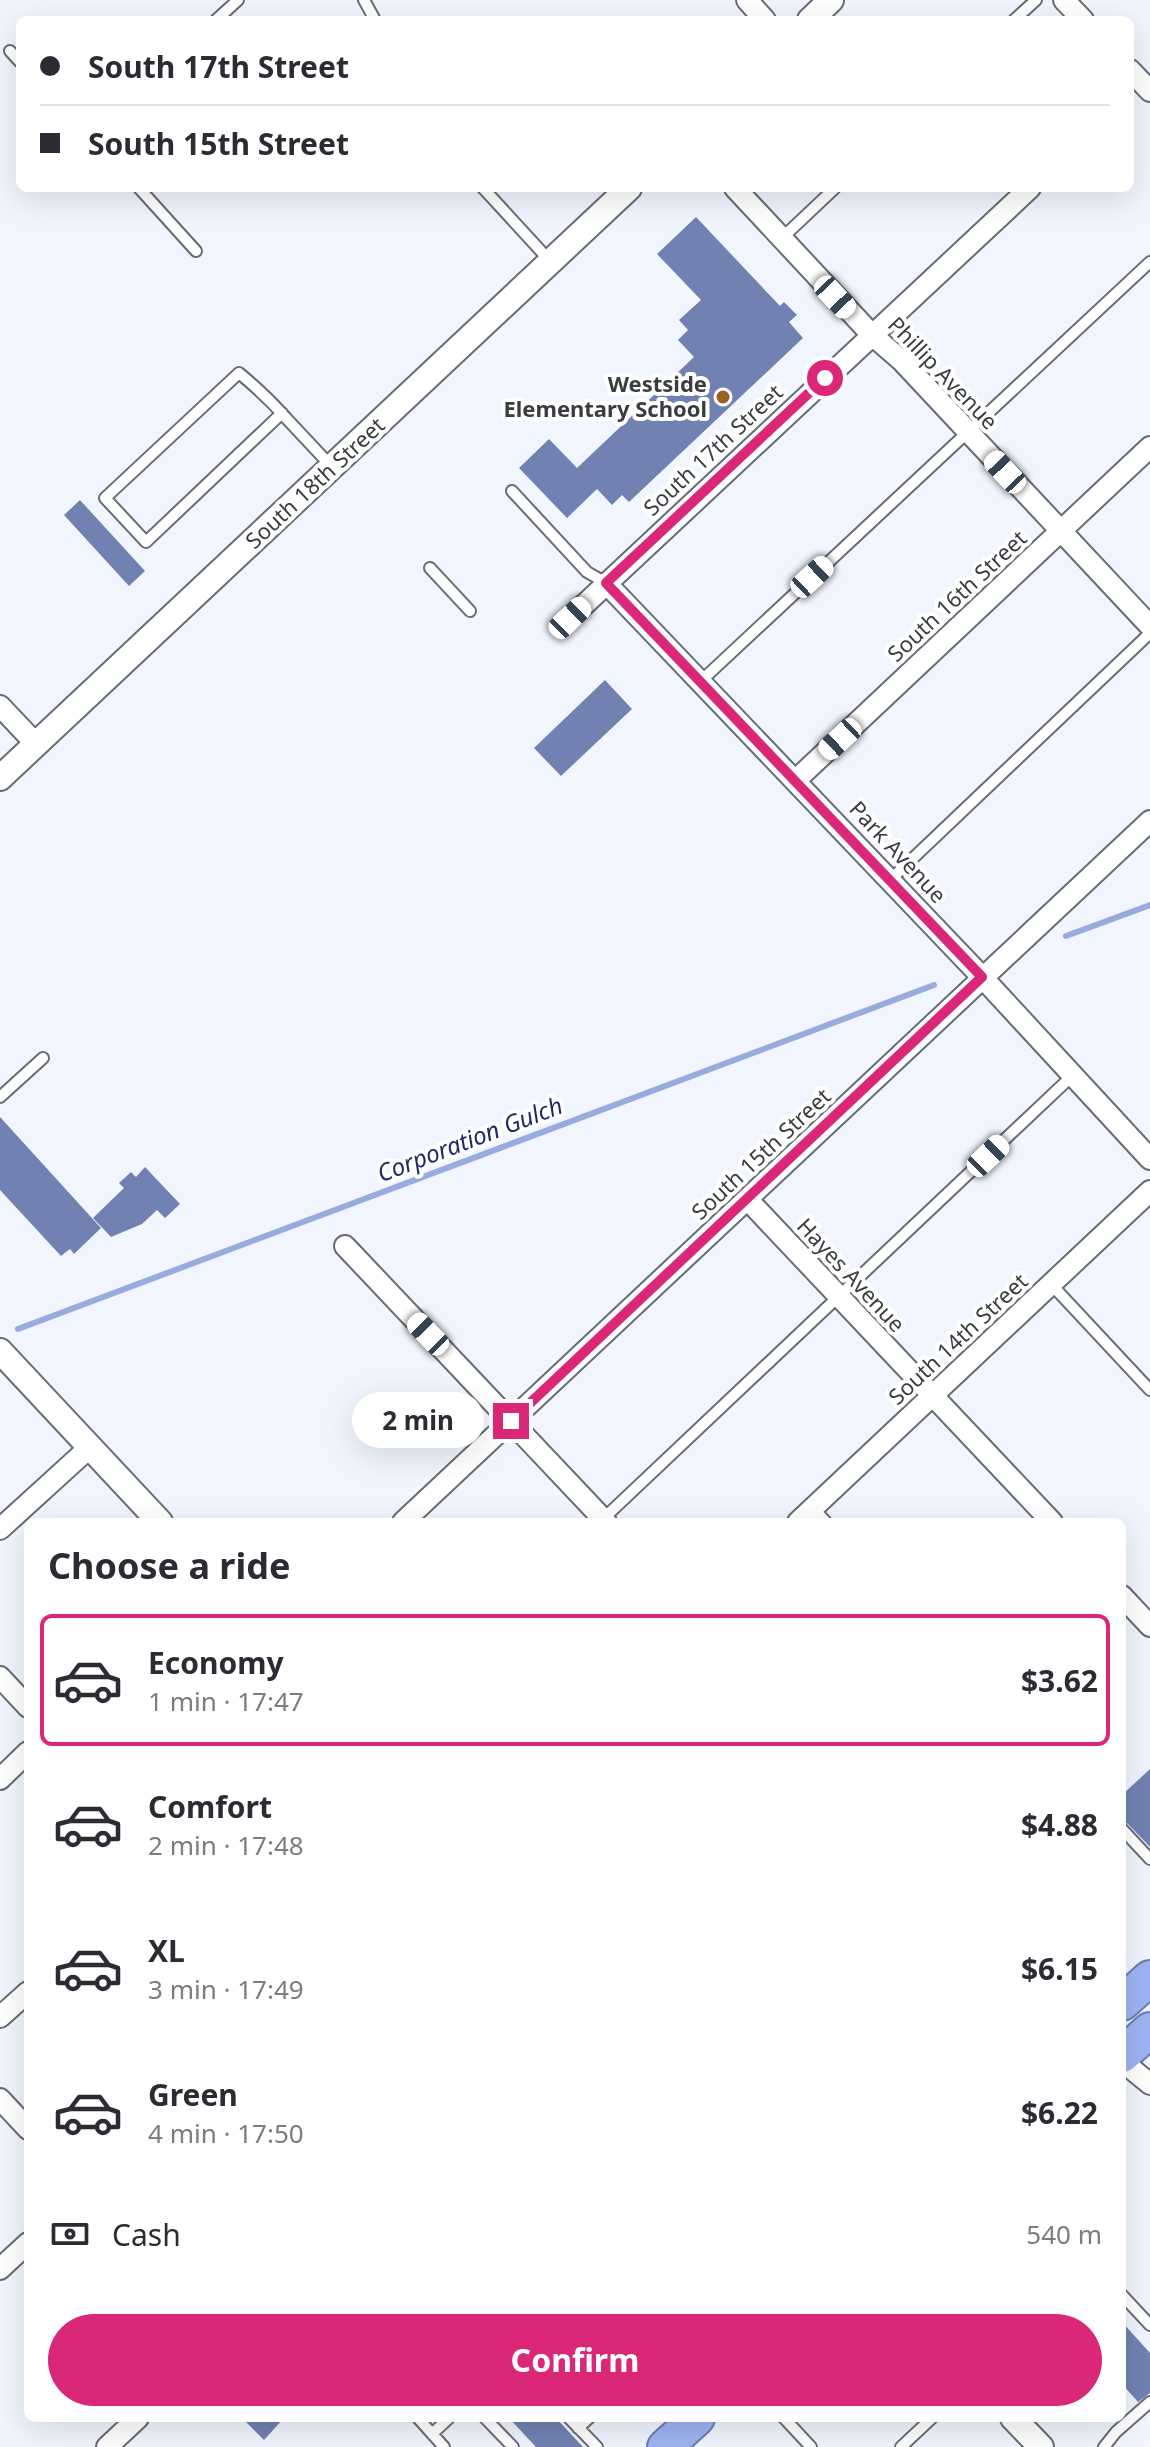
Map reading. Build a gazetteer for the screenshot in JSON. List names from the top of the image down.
{
  "streets": {
    "street": [
      "Phillip Avenue",
      "South 17th Street",
      "South 18th Street",
      "South 16th Street",
      "Park Avenue",
      "South 15th Street",
      "Hayes Avenue",
      "South 14th Street"
    ]
  },
  "crossings": [
    ["Phillip Avenue", "South 17th Street"],
    ["Phillip Avenue", "South 16th Street"],
    ["South 17th Street", "Park Avenue"],
    ["South 16th Street", "Park Avenue"],
    ["Park Avenue", "South 15th Street"],
    ["South 15th Street", "Hayes Avenue"],
    ["Hayes Avenue", "South 14th Street"]
  ],
  "water": ["Corporation Gulch"],
  "places": ["Westside Elementary School"],
  "page": {
    "banner": ["South 17th Street", "South 15th Street"],
    "bubble": "2 min",
    "heading": "Choose a ride",
    "list": [
      {
        "name": "Economy",
        "note": "1 min · 17:47",
        "value": "$3.62"
      },
      {
        "name": "Comfort",
        "note": "2 min · 17:48",
        "value": "$4.88"
      },
      {
        "name": "XL",
        "note": "3 min · 17:49",
        "value": "$6.15"
      },
      {
        "name": "Green",
        "note": "4 min · 17:50",
        "value": "$6.22"
      }
    ],
    "pay": ["Cash", "540 m"],
    "buttons": "Confirm"
  }
}
